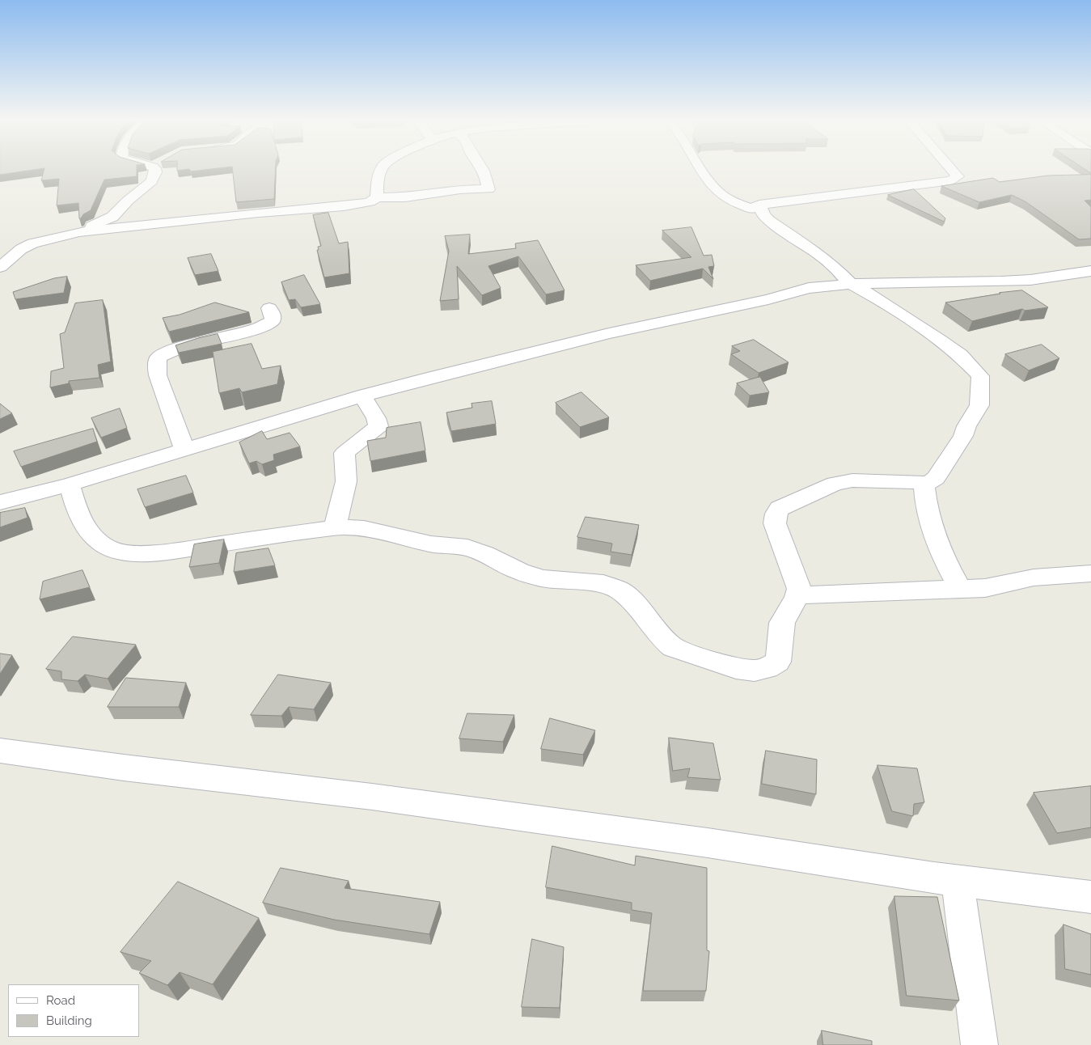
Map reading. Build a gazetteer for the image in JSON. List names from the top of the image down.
{
  "legend": ["Road", "Building"]
}
